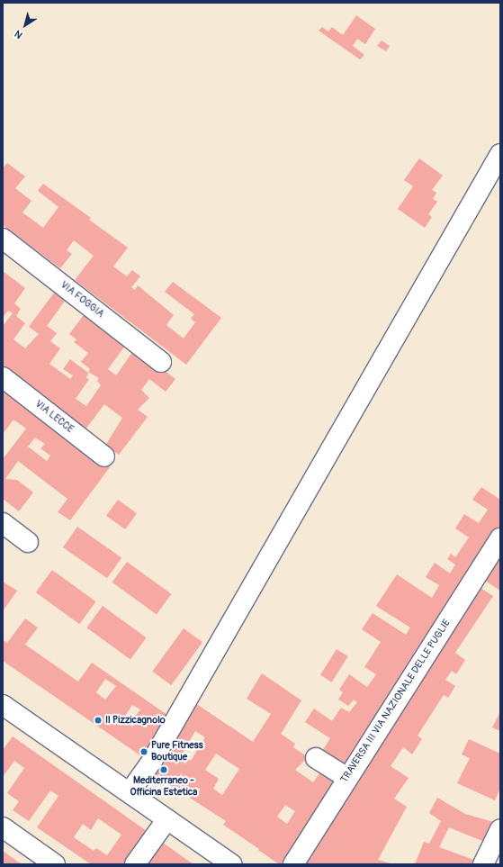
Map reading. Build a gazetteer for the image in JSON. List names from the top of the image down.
{
  "streets": {
    "street": ["VIA FOGGIA", "VIA LECCE", "TRAVERSA III VIA NAZIONALE DELLE PUGLIE"]
  },
  "places": ["Il Pizzicagnolo", "Pure Fitness Boutique", "Mediterraneo - Officina Estetica"],
  "north": "bottom left"
}
